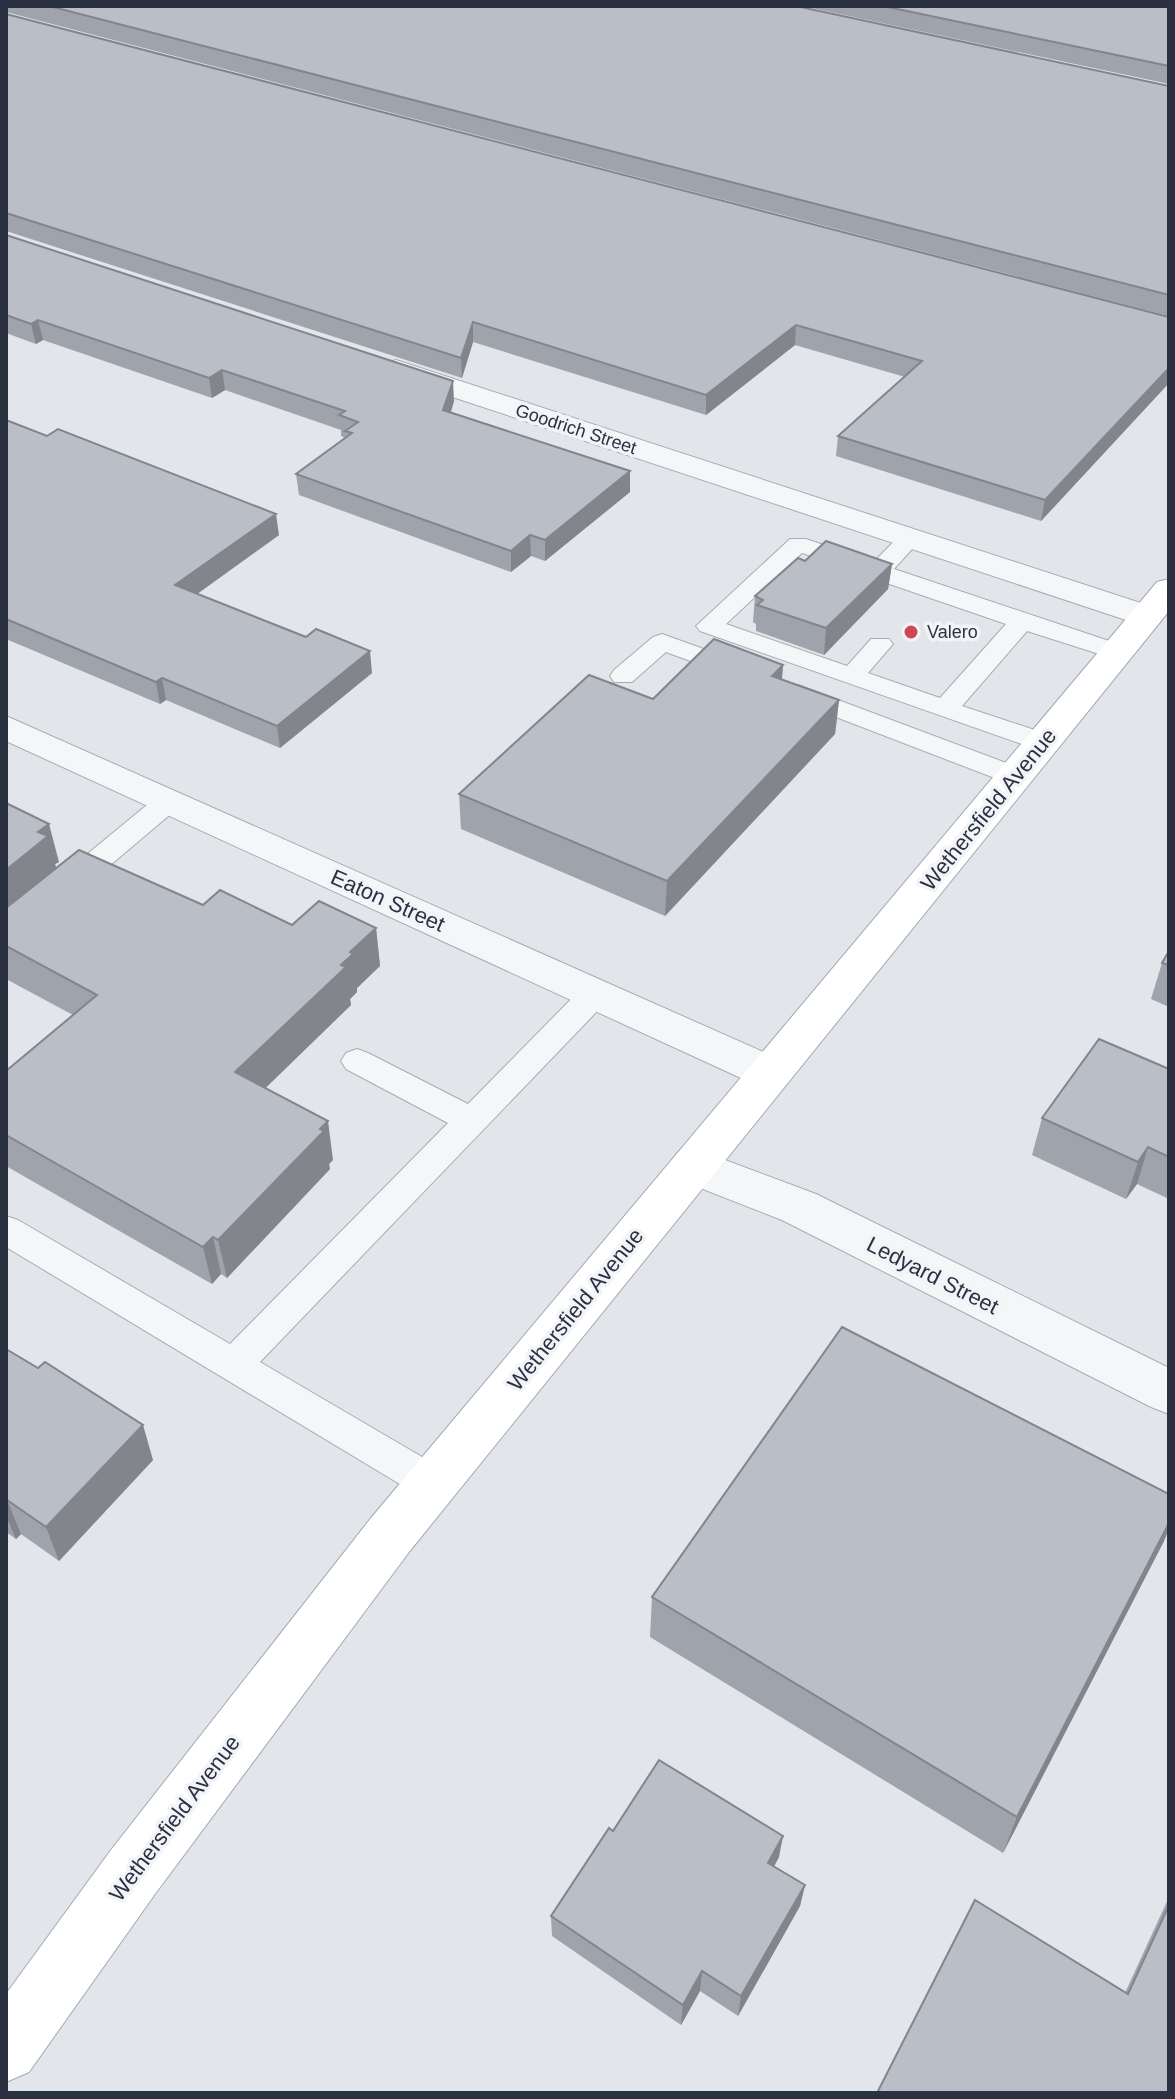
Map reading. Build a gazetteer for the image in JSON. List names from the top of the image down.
{
  "streets": {
    "main road": ["Wethersfield Avenue"],
    "street": ["Goodrich Street", "Eaton Street", "Ledyard Street"]
  },
  "crossings": [
    ["Goodrich Street", "Wethersfield Avenue"],
    ["Wethersfield Avenue", "Eaton Street"],
    ["Wethersfield Avenue", "Ledyard Street"]
  ],
  "places": ["Valero"]
}
